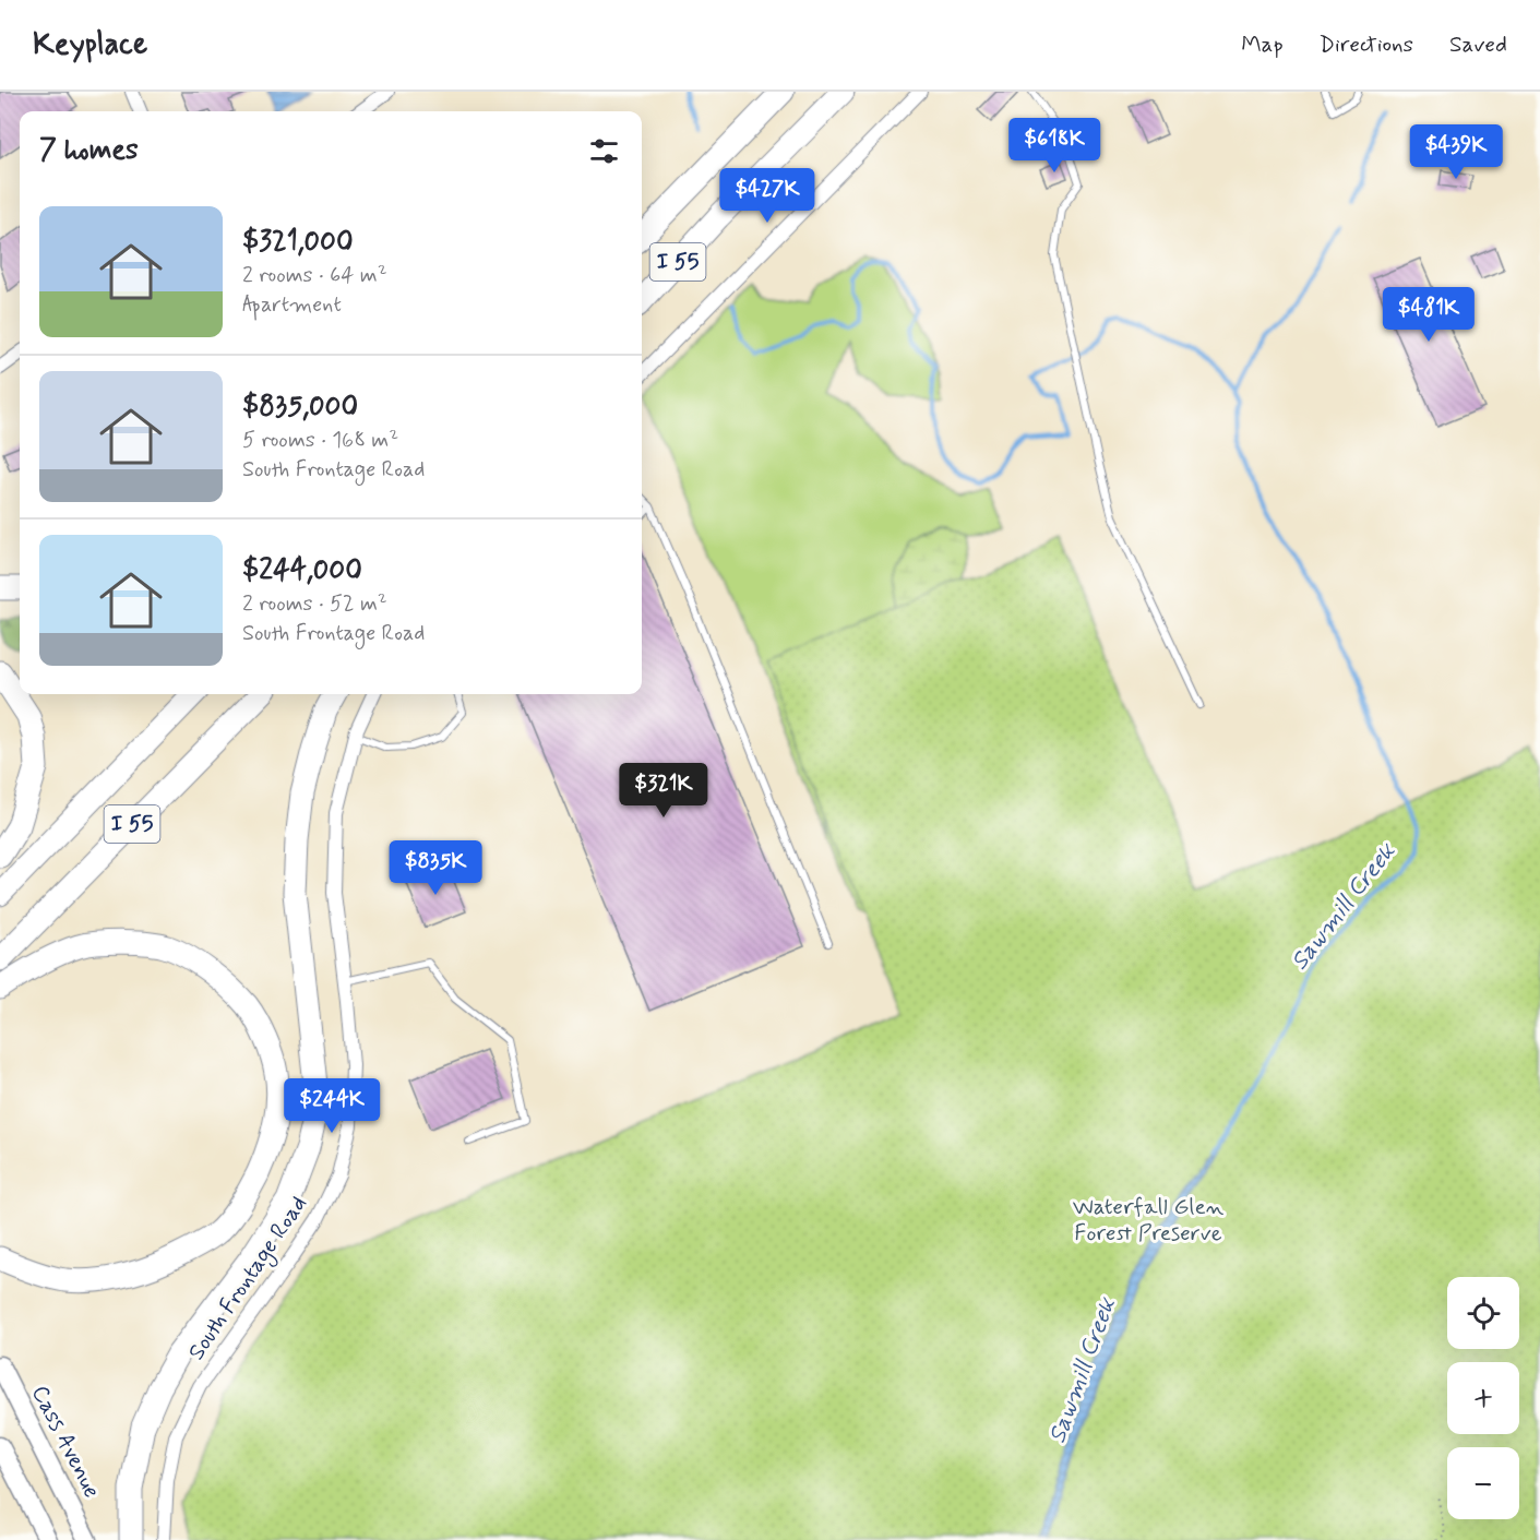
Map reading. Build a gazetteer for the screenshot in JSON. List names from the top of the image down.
{
  "streets": {
    "highway": ["I 55"],
    "main road": ["Cass Avenue"],
    "street": ["South Frontage Road"]
  },
  "water": ["Sawmill Creek"],
  "parks": ["Waterfall Glen Forest Preserve"],
  "page": {
    "header": "Keyplace",
    "nav": ["Map", "Directions", "Saved"],
    "heading": "7 homes",
    "price": [
      "$618K",
      "$439K",
      "$427K",
      "$481K",
      "$321K",
      "$835K",
      "$244K"
    ],
    "list": [
      {
        "name": "$321,000",
        "note": "2 rooms · 64 m² · Apartment"
      },
      {
        "name": "$835,000",
        "note": "5 rooms · 168 m² · South Frontage Road"
      },
      {
        "name": "$244,000",
        "note": "2 rooms · 52 m² · South Frontage Road"
      }
    ],
    "map_buttons": ["+", "−"]
  }
}
